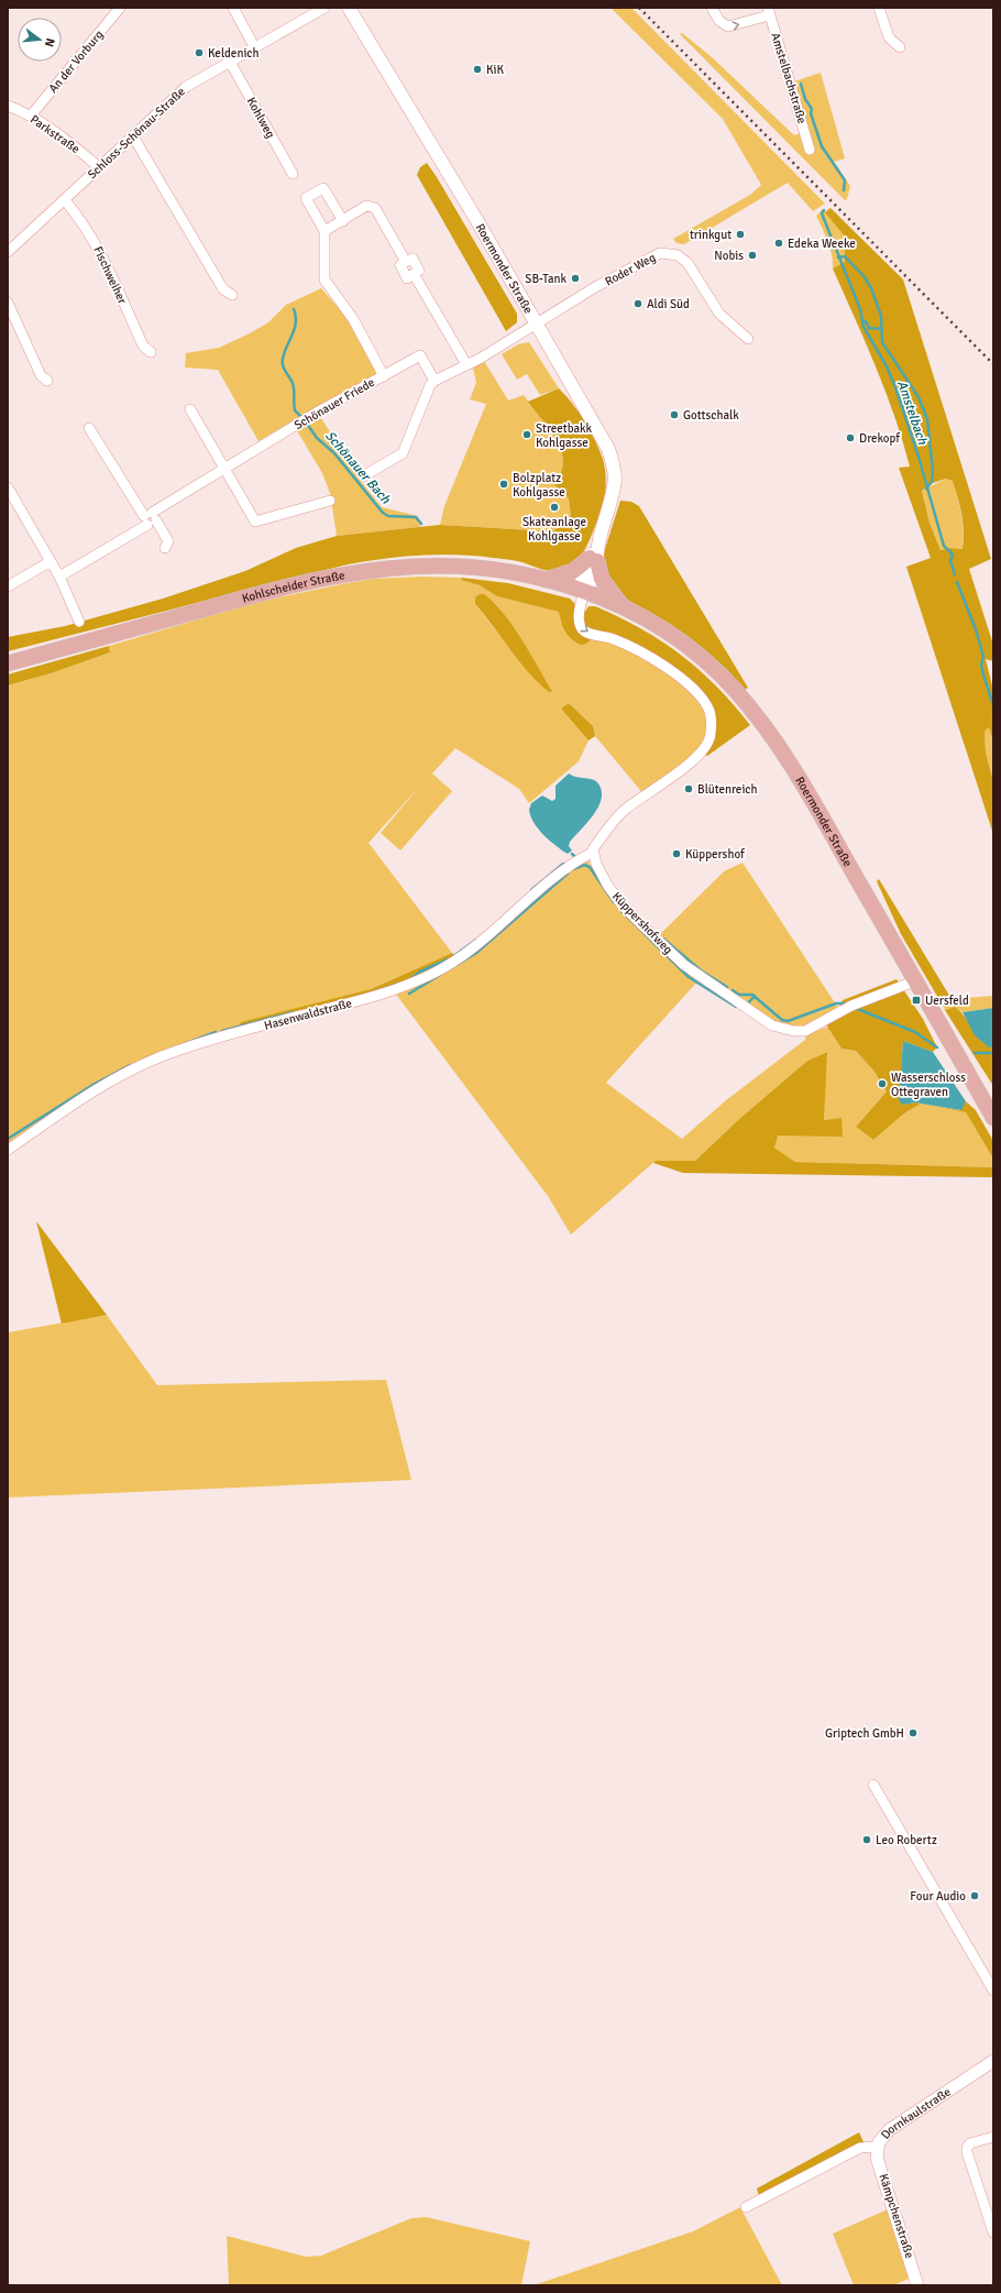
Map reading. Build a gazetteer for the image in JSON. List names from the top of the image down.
{
  "streets": {
    "main road": ["Roermonder Straße", "Kohlscheider Straße"],
    "street": [
      "An der Vorburg",
      "Amstelbachstraße",
      "Kohlweg",
      "Schloss-Schönau-Straße",
      "Parkstraße",
      "Roder Weg",
      "Fischweiher",
      "Schönauer Friede",
      "Küppershofweg",
      "Hasenwaldstraße",
      "Dornkaulstraße",
      "Kämpchenstraße"
    ]
  },
  "crossings": [
    ["An der Vorburg", "Parkstraße"],
    ["Kohlweg", "Schloss-Schönau-Straße"],
    ["Schloss-Schönau-Straße", "Parkstraße"],
    ["Schloss-Schönau-Straße", "Fischweiher"],
    ["Roermonder Straße", "Roder Weg"],
    ["Roermonder Straße", "Kohlscheider Straße"],
    ["Roermonder Straße", "Küppershofweg"],
    ["Küppershofweg", "Hasenwaldstraße"],
    ["Dornkaulstraße", "Kämpchenstraße"]
  ],
  "water": ["Amstelbach", "Schönauer Bach"],
  "places": {
    "other": [
      "Keldenich",
      "KiK",
      "trinkgut",
      "Edeka Weeke",
      "Nobis",
      "SB-Tank",
      "Aldi Süd",
      "Gottschalk",
      "Streetbakk Kohlgasse",
      "Drekopf",
      "Bolzplatz Kohlgasse",
      "Skateanlage Kohlgasse",
      "Blütenreich",
      "Küppershof",
      "Wasserschloss Ottegraven",
      "Griptech GmbH",
      "Leo Robertz",
      "Four Audio"
    ],
    "transit": ["Uersfeld"]
  },
  "north": "right"
}
